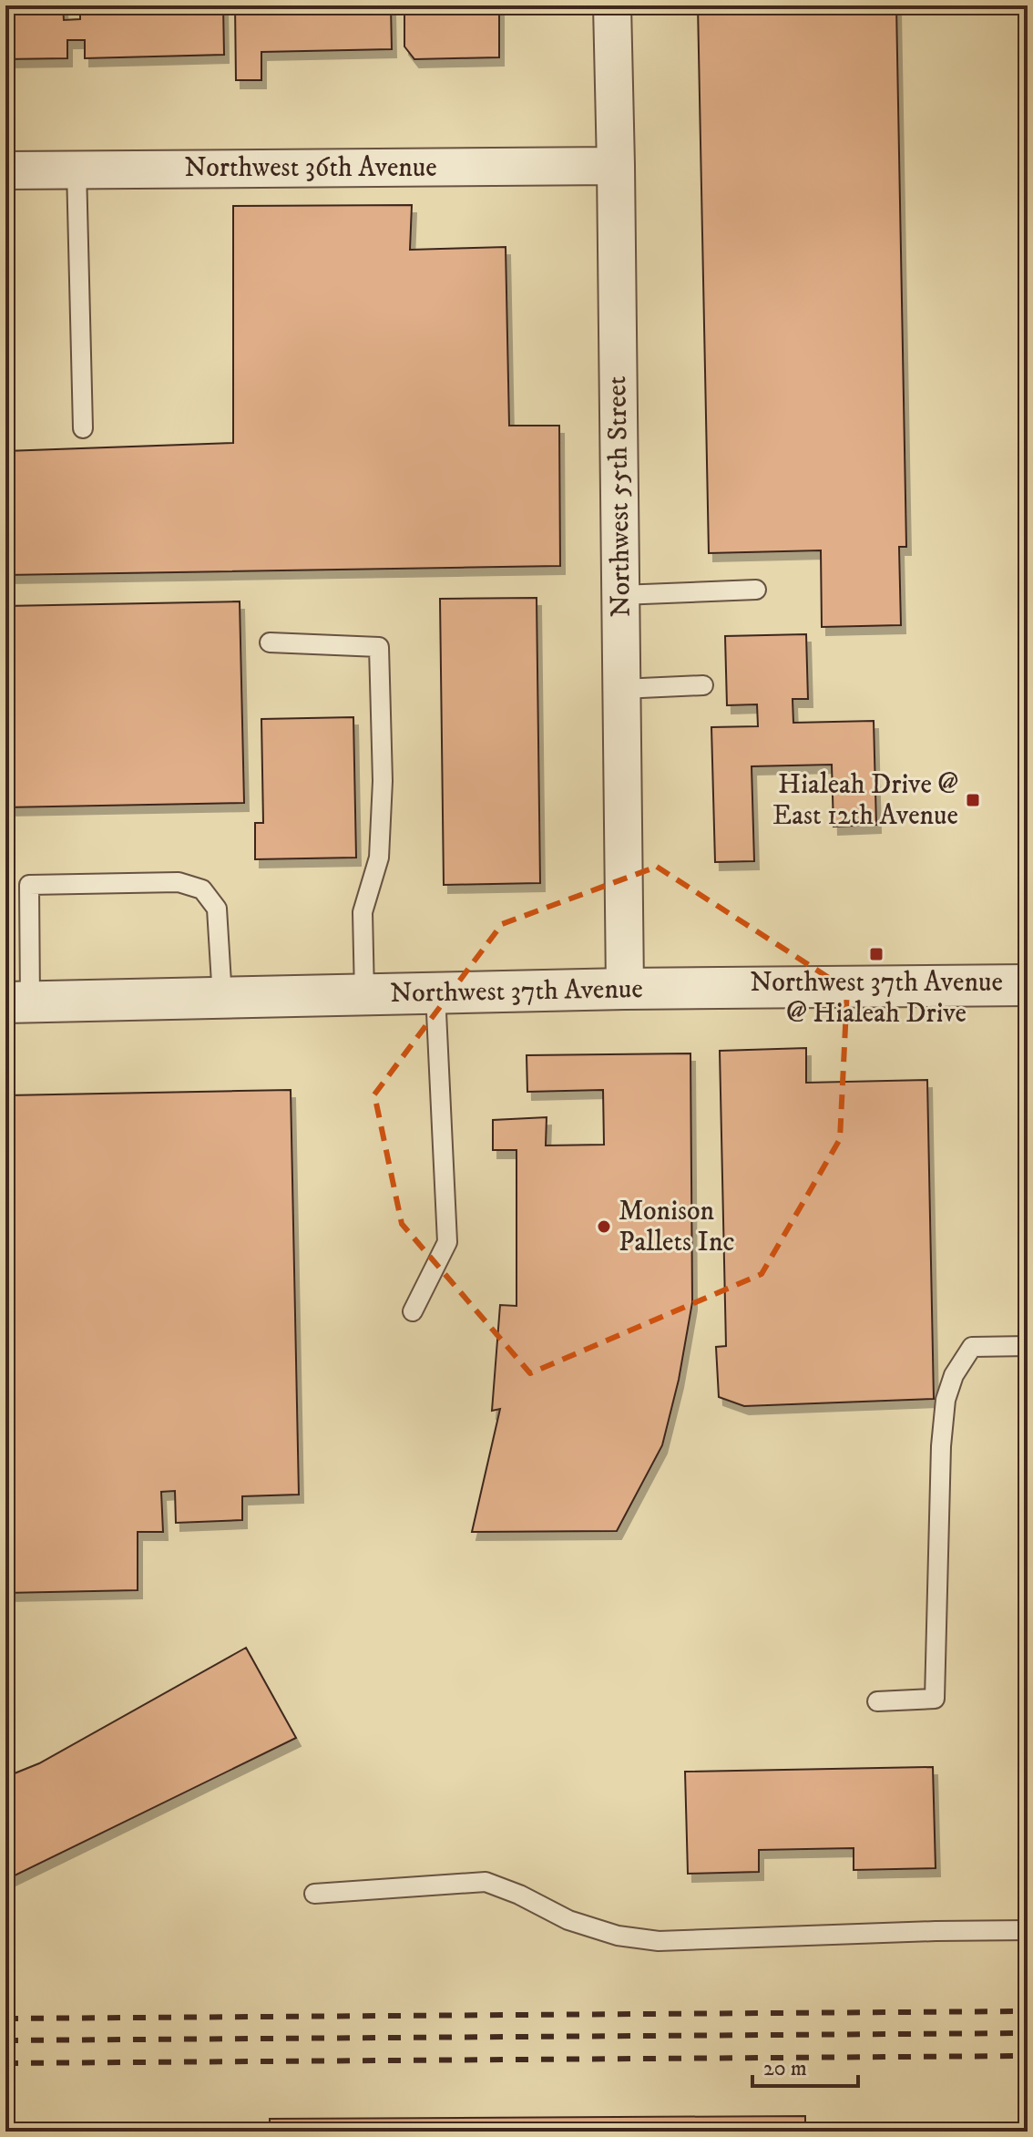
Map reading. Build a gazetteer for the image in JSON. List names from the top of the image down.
{
  "streets": {
    "street": ["Northwest 36th Avenue", "Northwest 55th Street", "Northwest 37th Avenue"]
  },
  "crossings": [
    ["Northwest 36th Avenue", "Northwest 55th Street"],
    ["Northwest 55th Street", "Northwest 37th Avenue"]
  ],
  "places": {
    "transit": ["Hialeah Drive @ East 12th Avenue", "Northwest 37th Avenue @ Hialeah Drive"],
    "other": ["Monison Pallets Inc"]
  },
  "scale_bar": "20 m"
}
